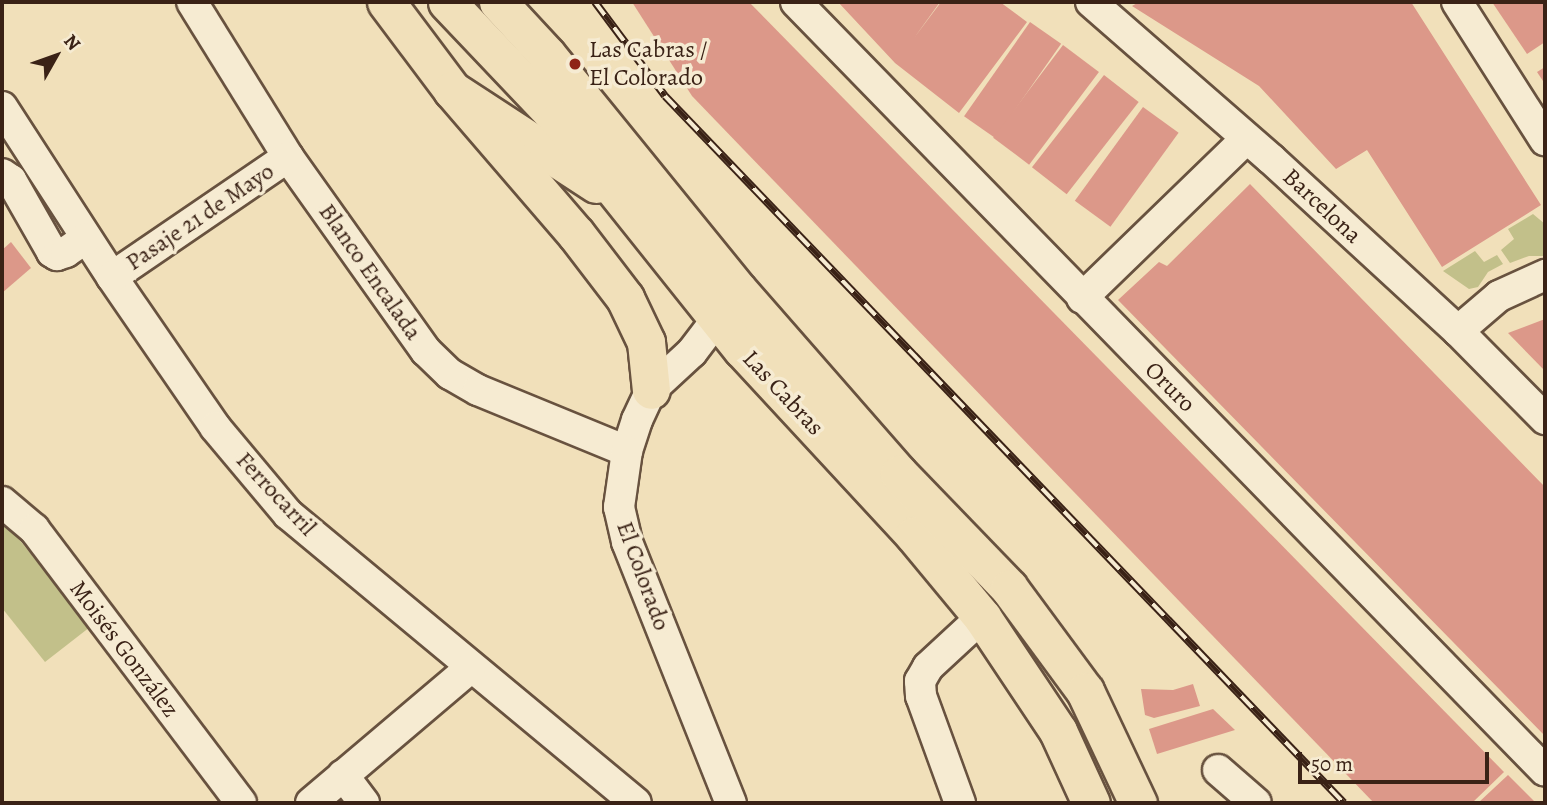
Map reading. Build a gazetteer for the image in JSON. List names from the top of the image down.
{
  "streets": {
    "main road": ["Las Cabras"],
    "street": [
      "Barcelona",
      "Pasaje 21 de Mayo",
      "Blanco Encalada",
      "Oruro",
      "Ferrocarril",
      "El Colorado",
      "Moisés González"
    ]
  },
  "crossings": [
    ["Pasaje 21 de Mayo", "Blanco Encalada"],
    ["Pasaje 21 de Mayo", "Ferrocarril"],
    ["Blanco Encalada", "El Colorado"],
    ["Las Cabras", "El Colorado"]
  ],
  "places": ["Las Cabras / El Colorado"],
  "scale_bar": "50 m",
  "north": "top right"
}
